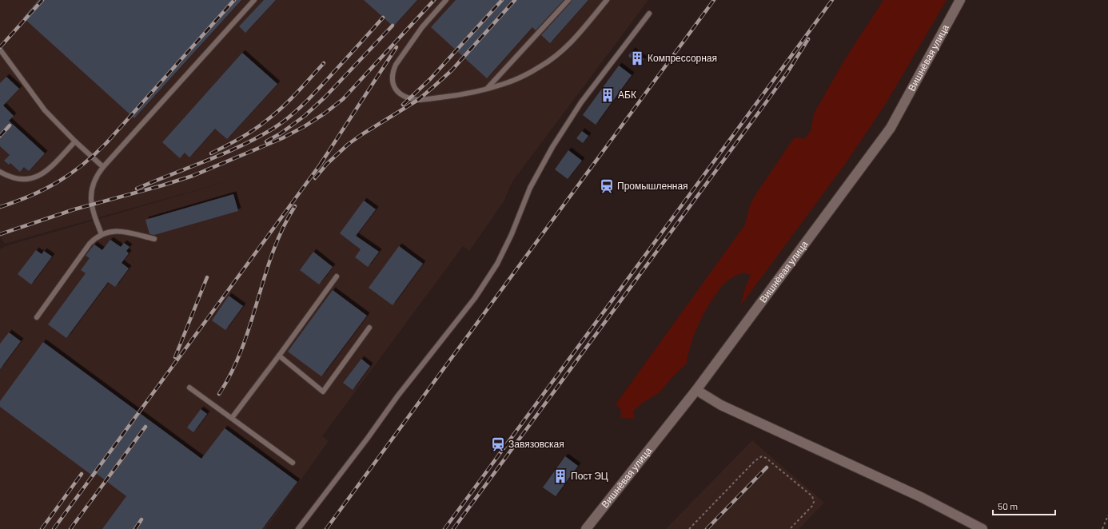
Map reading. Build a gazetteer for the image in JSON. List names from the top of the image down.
{
  "streets": {
    "street": ["Вишнёвая улица"]
  },
  "places": {
    "building": ["Компрессорная", "АБК", "Пост ЭЦ"],
    "station": ["Промышленная", "Завязовская"]
  },
  "scale_bar": "50 m"
}
